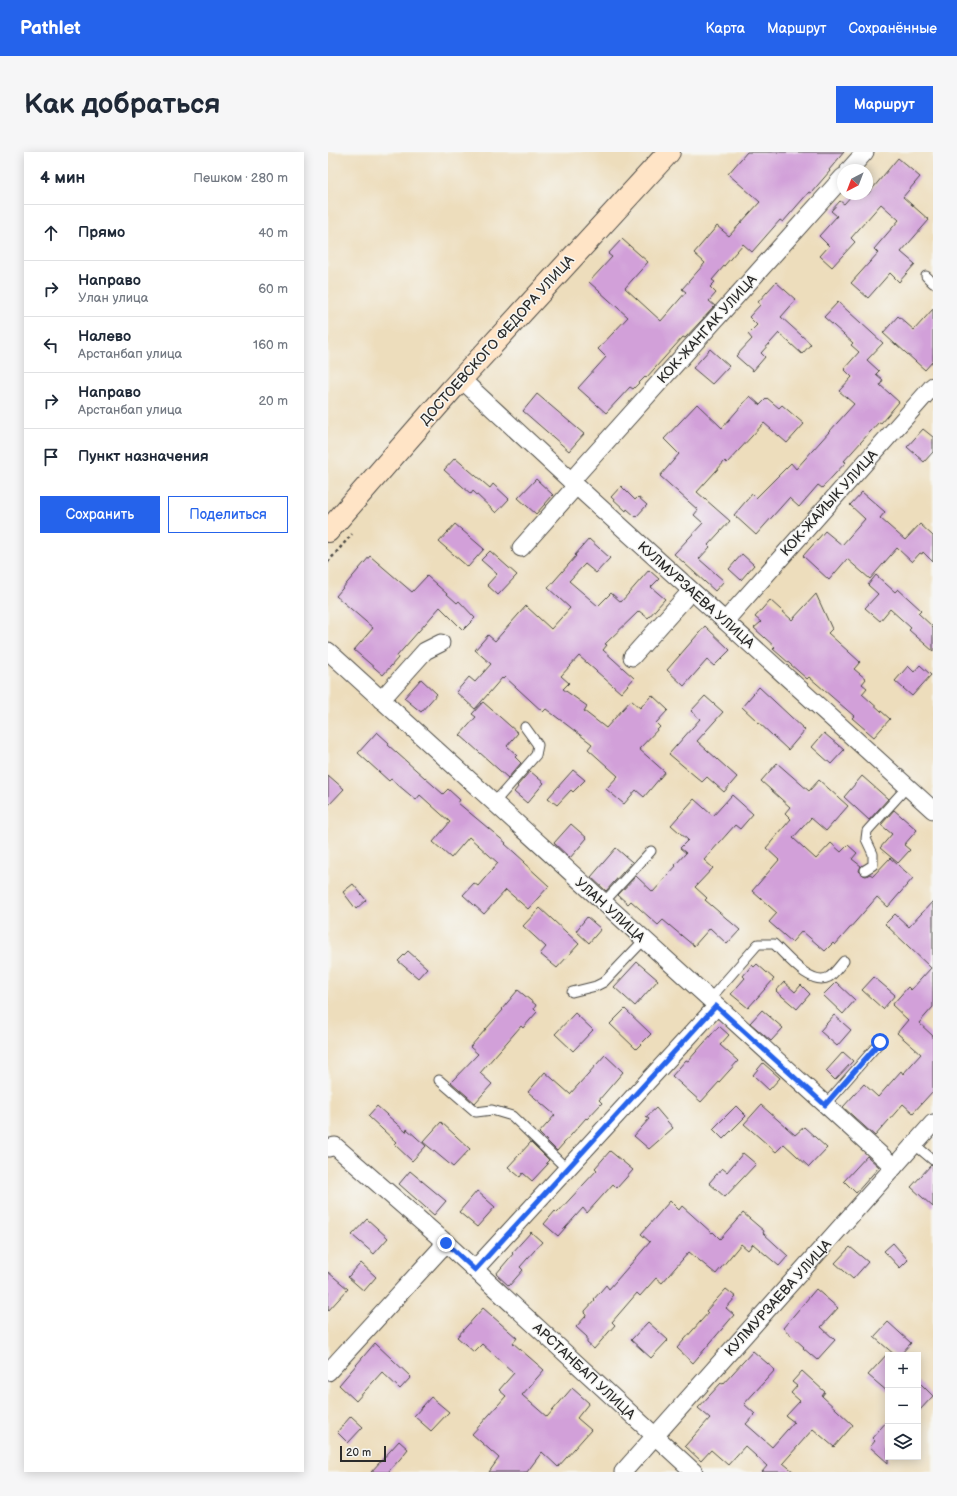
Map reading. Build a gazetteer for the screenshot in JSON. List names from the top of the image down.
{
  "streets": {
    "main road": ["ДОСТОЕВСКОГО ФЕДОРА УЛИЦА"],
    "street": [
      "КОК-ЖАНГАК УЛИЦА",
      "КОК-ЖАЙЫК УЛИЦА",
      "КУЛМУРЗАЕВА УЛИЦА",
      "УЛАН УЛИЦА",
      "АРСТАНБАП УЛИЦА"
    ]
  },
  "crossings": [
    ["КОК-ЖАНГАК УЛИЦА", "КУЛМУРЗАЕВА УЛИЦА"],
    ["ДОСТОЕВСКОГО ФЕДОРА УЛИЦА", "КУЛМУРЗАЕВА УЛИЦА"],
    ["КОК-ЖАЙЫК УЛИЦА", "КУЛМУРЗАЕВА УЛИЦА"],
    ["КУЛМУРЗАЕВА УЛИЦА", "УЛАН УЛИЦА"],
    ["КУЛМУРЗАЕВА УЛИЦА", "АРСТАНБАП УЛИЦА"]
  ],
  "scale_bar": "20 m",
  "north": "bottom left",
  "page": {
    "header": "Pathlet",
    "nav": ["Карта", "Маршрут", "Сохранённые"],
    "buttons": [
      "Маршрут",
      ["Сохранить", "Поделиться"]
    ],
    "title": "Как добраться",
    "heading": ["4 мин", "Пешком · 280 m"],
    "list": [
      ["Прямо", "40 m"],
      ["Направо", "Улан улица", "60 m"],
      ["Налево", "Арстанбап улица", "160 m"],
      ["Направо", "Арстанбап улица", "20 m"],
      "Пункт назначения"
    ],
    "map_buttons": ["+", "−"],
    "scale": "20 m"
  }
}
